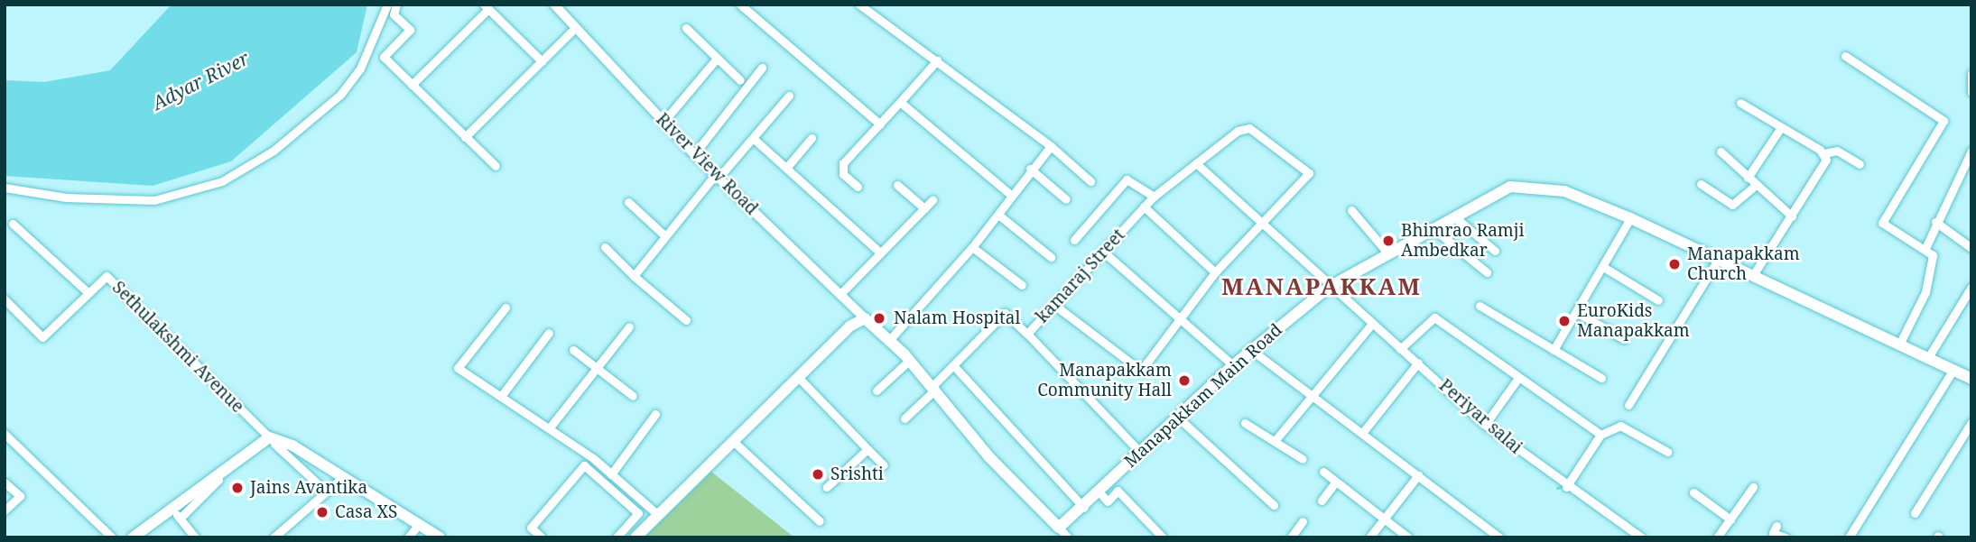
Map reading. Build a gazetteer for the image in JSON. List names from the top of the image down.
{
  "streets": {
    "main road": ["Manapakkam Main Road"],
    "street": [
      "River View Road",
      "kamaraj Street",
      "Sethulakshmi Avenue",
      "Periyar salai"
    ]
  },
  "crossings": [
    ["kamaraj Street", "Periyar salai"],
    ["Manapakkam Main Road", "Periyar salai"]
  ],
  "districts": ["MANAPAKKAM"],
  "water": ["Adyar River"],
  "places": [
    "Bhimrao Ramji Ambedkar",
    "Manapakkam Church",
    "Nalam Hospital",
    "EuroKids Manapakkam",
    "Manapakkam Community Hall",
    "Srishti",
    "Jains Avantika",
    "Casa XS"
  ]
}
